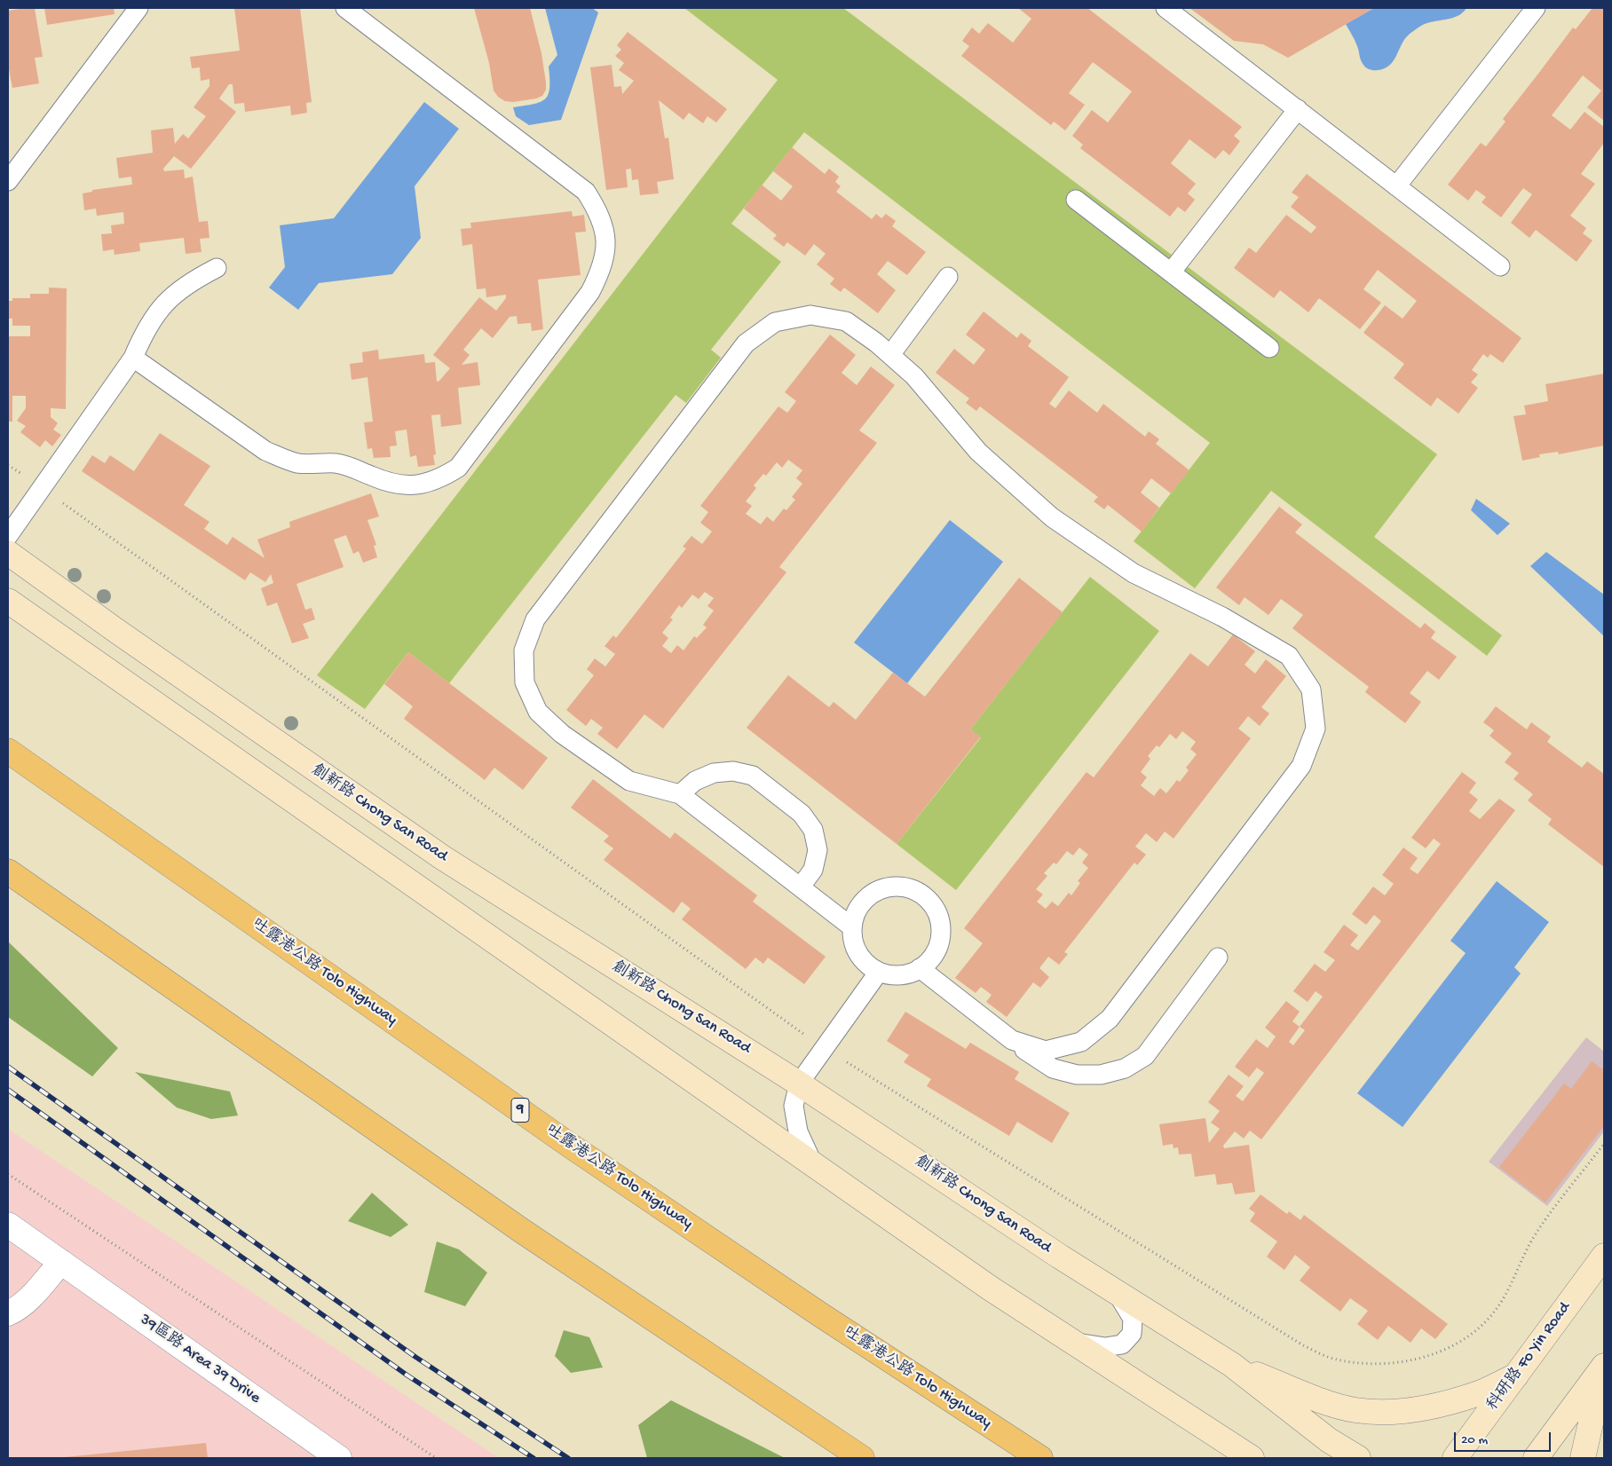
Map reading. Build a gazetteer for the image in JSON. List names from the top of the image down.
{
  "streets": {
    "highway": ["吐露港公路 Tolo Highway", "9"],
    "main road": ["創新路 Chong San Road", "科研路 Fo Yin Road"],
    "street": ["39區路 Area 39 Drive"]
  },
  "scale_bar": "20 m"
}
